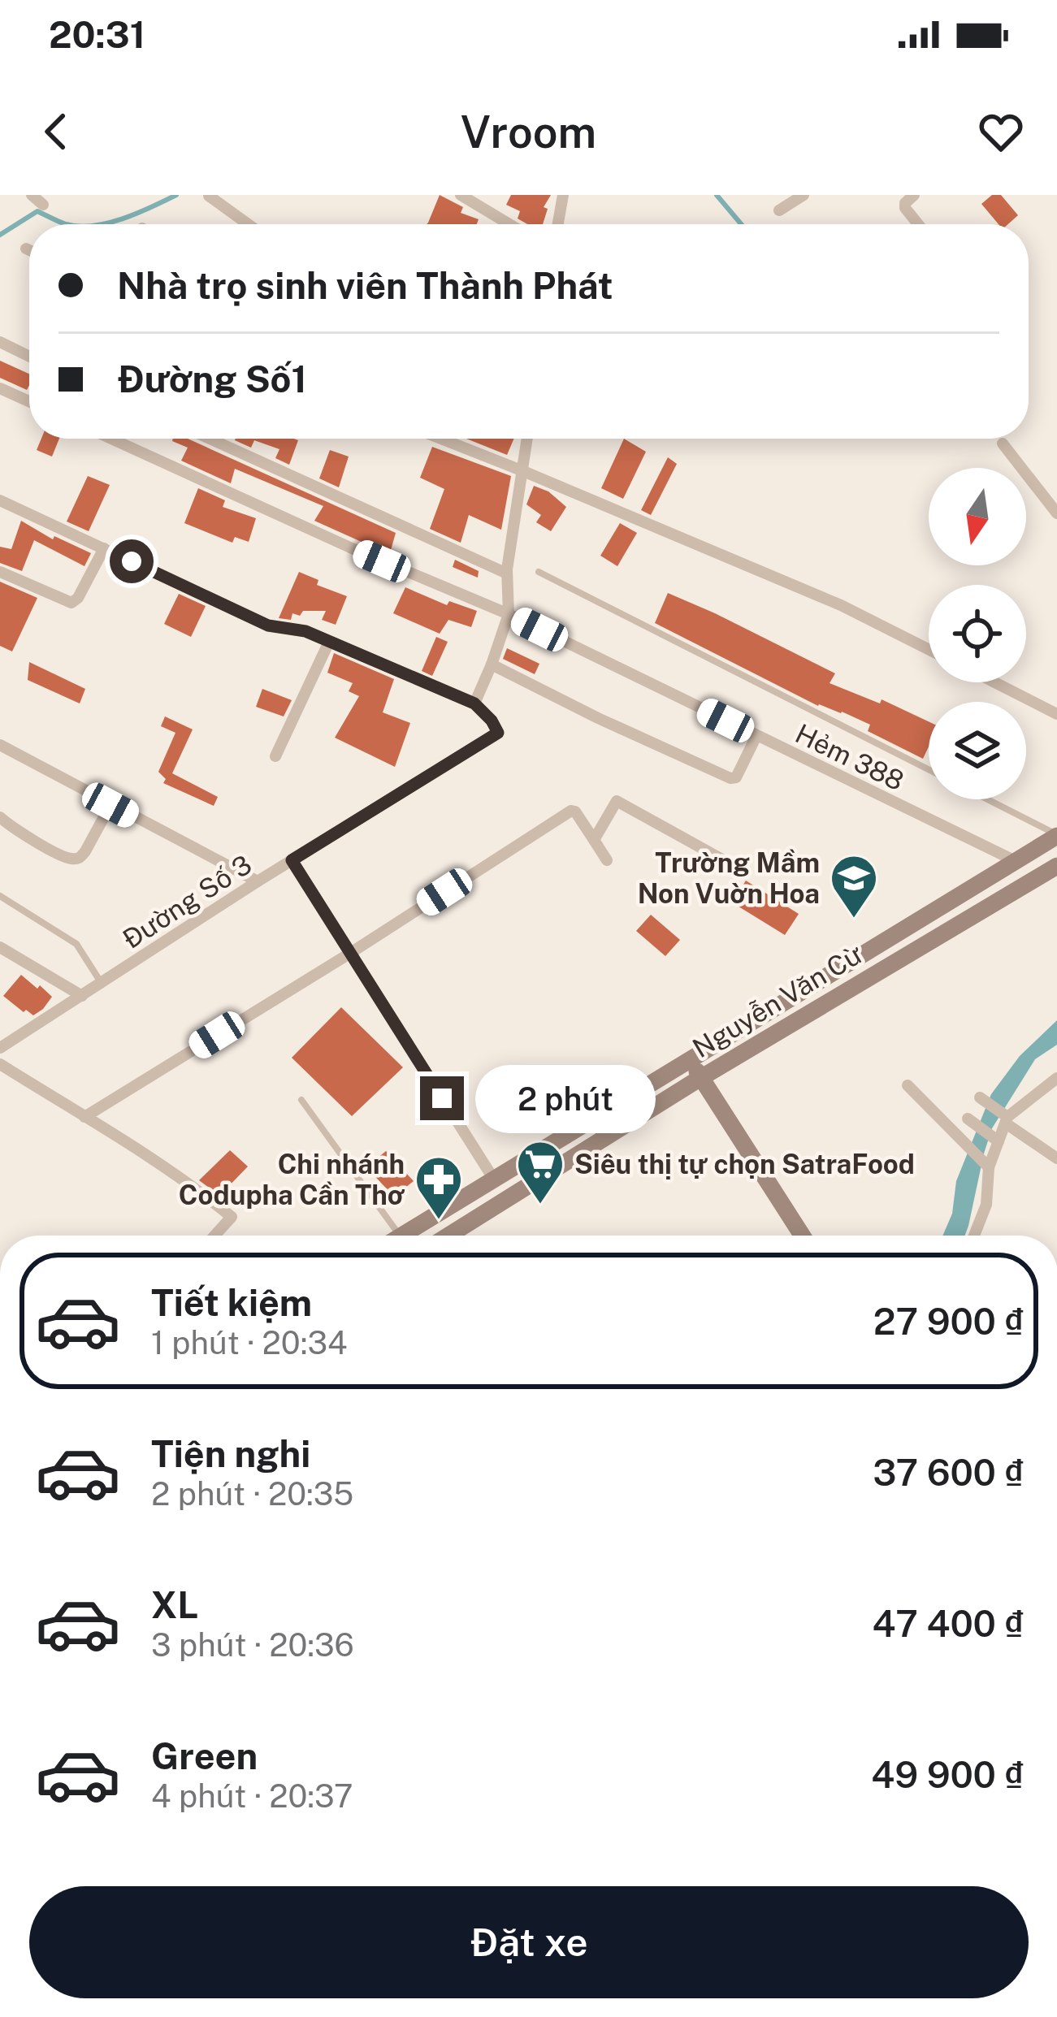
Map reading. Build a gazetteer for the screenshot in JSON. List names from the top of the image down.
{
  "streets": {
    "main road": ["Nguyễn Văn Cừ"],
    "street": ["Hẻm 388", "Đường Số 3"]
  },
  "places": {
    "school or university": ["Trường Mầm Non Vuờn Hoa"],
    "supermarket": ["Siêu thị tự chọn SatraFood"],
    "pharmacy": ["Chi nhánh Codupha Cần Thơ"]
  },
  "north": "bottom",
  "page": {
    "status": "20:31",
    "header": "Vroom",
    "banner": ["Nhà trọ sinh viên Thành Phát", "Đường Số1"],
    "bubble": "2 phút",
    "list": [
      {
        "name": "Tiết kiệm",
        "note": "1 phút · 20:34",
        "value": "27 900 ₫"
      },
      {
        "name": "Tiện nghi",
        "note": "2 phút · 20:35",
        "value": "37 600 ₫"
      },
      {
        "name": "XL",
        "note": "3 phút · 20:36",
        "value": "47 400 ₫"
      },
      {
        "name": "Green",
        "note": "4 phút · 20:37",
        "value": "49 900 ₫"
      }
    ],
    "buttons": "Đặt xe"
  }
}
